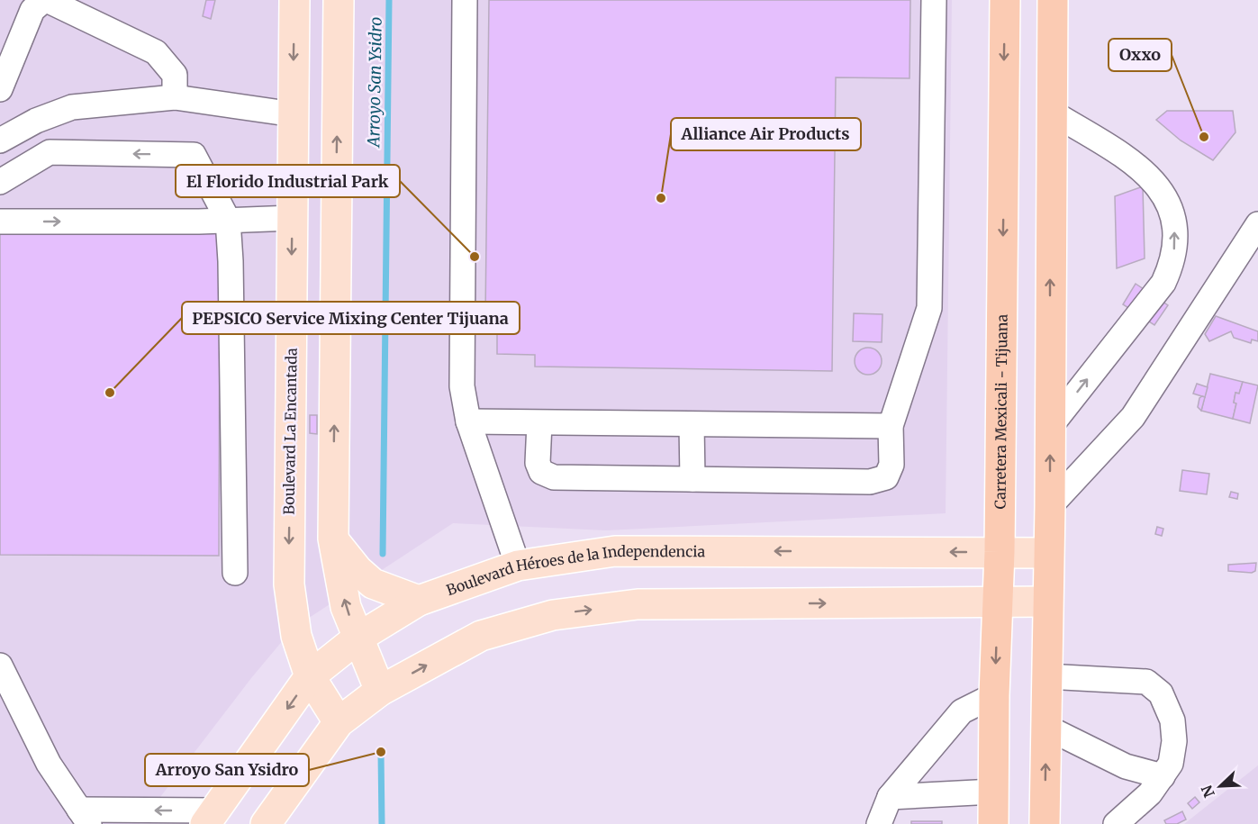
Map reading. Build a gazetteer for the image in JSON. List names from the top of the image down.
{
  "streets": {
    "highway": ["Carretera Mexicali - Tijuana"],
    "main road": ["Boulevard La Encantada", "Boulevard Héroes de la Independencia"]
  },
  "crossings": [
    ["Carretera Mexicali - Tijuana", "Boulevard Héroes de la Independencia"],
    ["Boulevard La Encantada", "Boulevard Héroes de la Independencia"]
  ],
  "water": ["Arroyo San Ysidro"],
  "places": [
    "Oxxo",
    "Alliance Air Products",
    "El Florido Industrial Park",
    "PEPSICO Service Mixing Center Tijuana",
    "Arroyo San Ysidro"
  ],
  "north": "bottom left"
}
